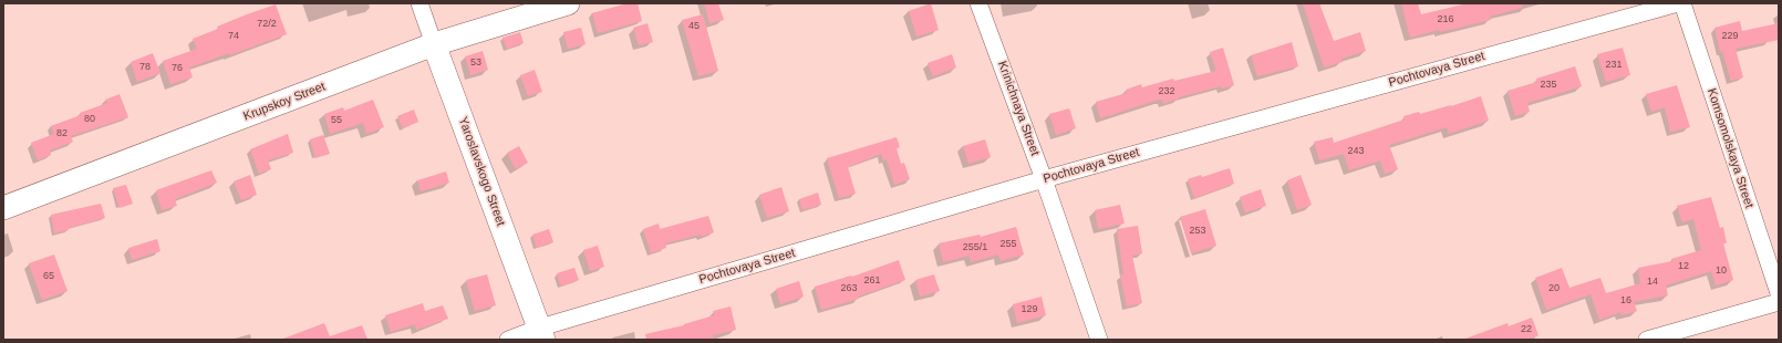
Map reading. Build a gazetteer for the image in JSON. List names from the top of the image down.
{
  "streets": {
    "street": [
      "Pochtovaya Street",
      "Krupskoy Street",
      "Krinichnaya Street",
      "Komsomolskaya Street",
      "Yaroslavskogo Street"
    ]
  },
  "crossings": [
    ["Pochtovaya Street", "Krinichnaya Street"],
    ["Pochtovaya Street", "Yaroslavskogo Street"],
    ["Krupskoy Street", "Yaroslavskogo Street"]
  ],
  "house_numbers": [
    "216",
    "72/2",
    "45",
    "74",
    "229",
    "53",
    "231",
    "78",
    "76",
    "235",
    "232",
    "80",
    "55",
    "82",
    "243",
    "253",
    "255",
    "255/1",
    "12",
    "10",
    "65",
    "261",
    "14",
    "263",
    "20",
    "16",
    "129",
    "22"
  ]
}
